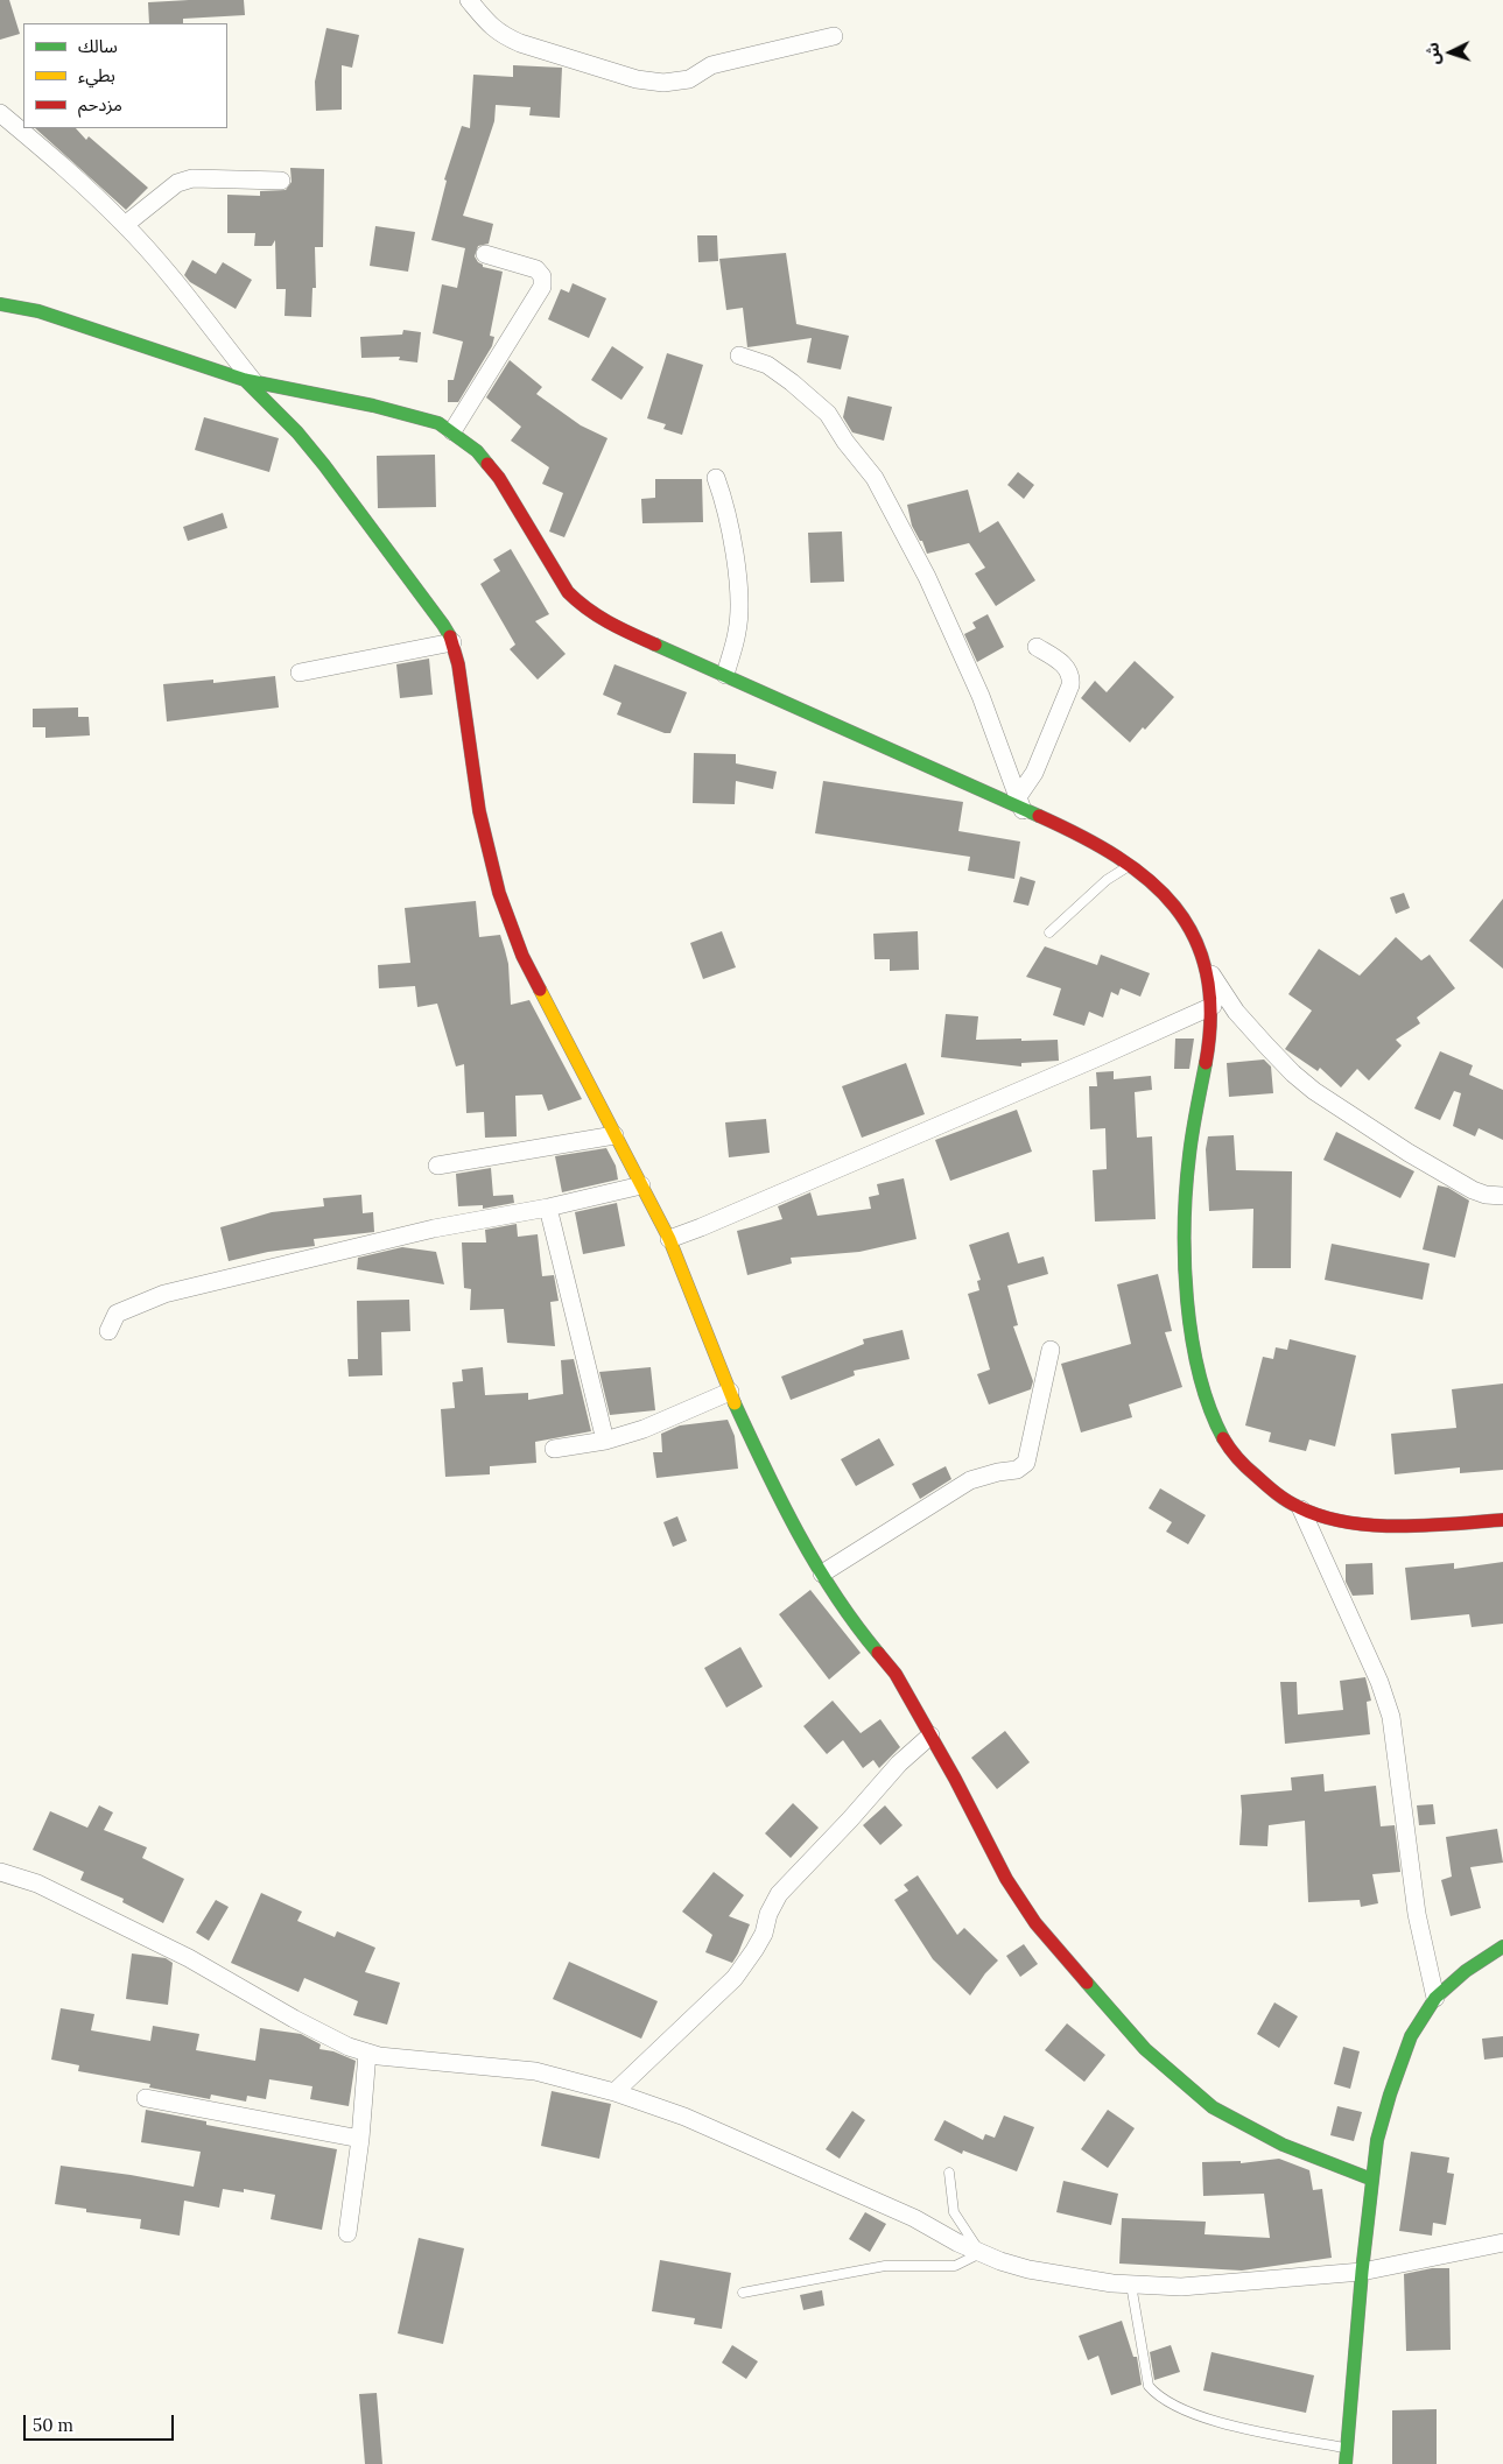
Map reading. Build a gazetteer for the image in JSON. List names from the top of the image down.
{
  "legend": ["سالك", "بطيء", "مزدحم"],
  "scale_bar": "50 m",
  "north": "left"
}
